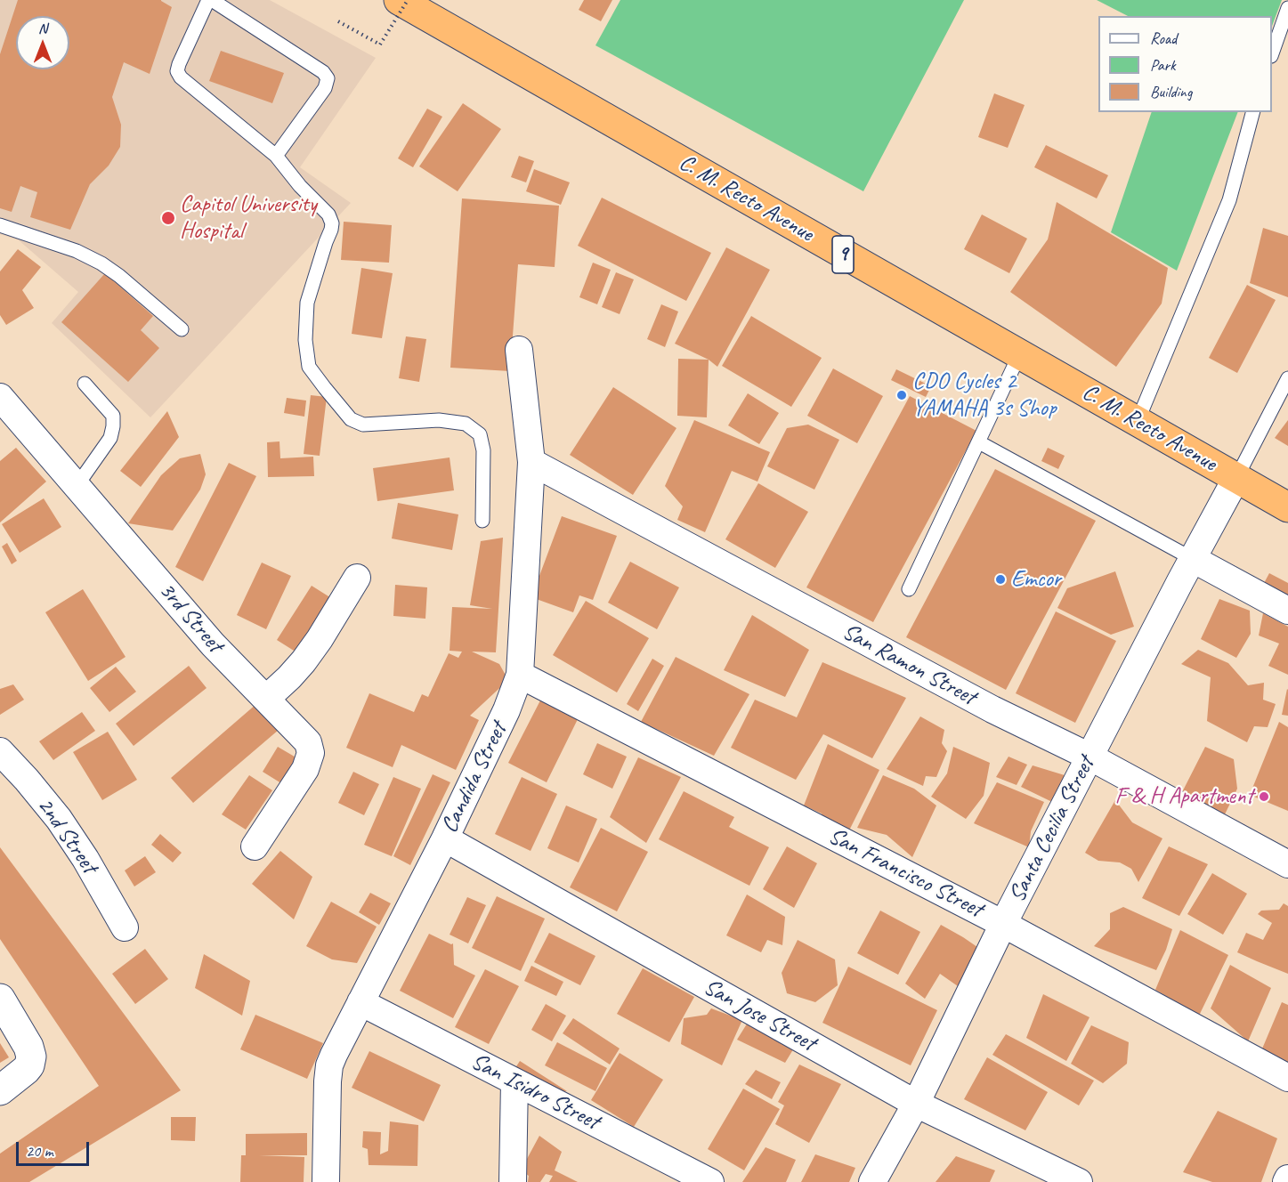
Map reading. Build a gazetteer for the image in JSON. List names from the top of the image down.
{
  "streets": {
    "highway": ["C. M. Recto Avenue", "9"],
    "street": [
      "3rd Street",
      "San Ramon Street",
      "Candida Street",
      "Santa Cecilia Street",
      "2nd Street",
      "San Francisco Street",
      "San Jose Street",
      "San Isidro Street"
    ]
  },
  "crossings": [
    ["C. M. Recto Avenue", "Santa Cecilia Street"],
    ["San Ramon Street", "Candida Street"],
    ["San Ramon Street", "Santa Cecilia Street"],
    ["Candida Street", "San Francisco Street"],
    ["Candida Street", "San Jose Street"],
    ["Candida Street", "San Isidro Street"],
    ["Santa Cecilia Street", "San Francisco Street"],
    ["Santa Cecilia Street", "San Jose Street"]
  ],
  "places": [
    "Capitol University Hospital",
    "CDO Cycles 2 YAMAHA 3s Shop",
    "Emcor",
    "F & H Apartment"
  ],
  "legend": ["Road", "Park", "Building"],
  "scale_bar": "20 m",
  "north": "top"
}
